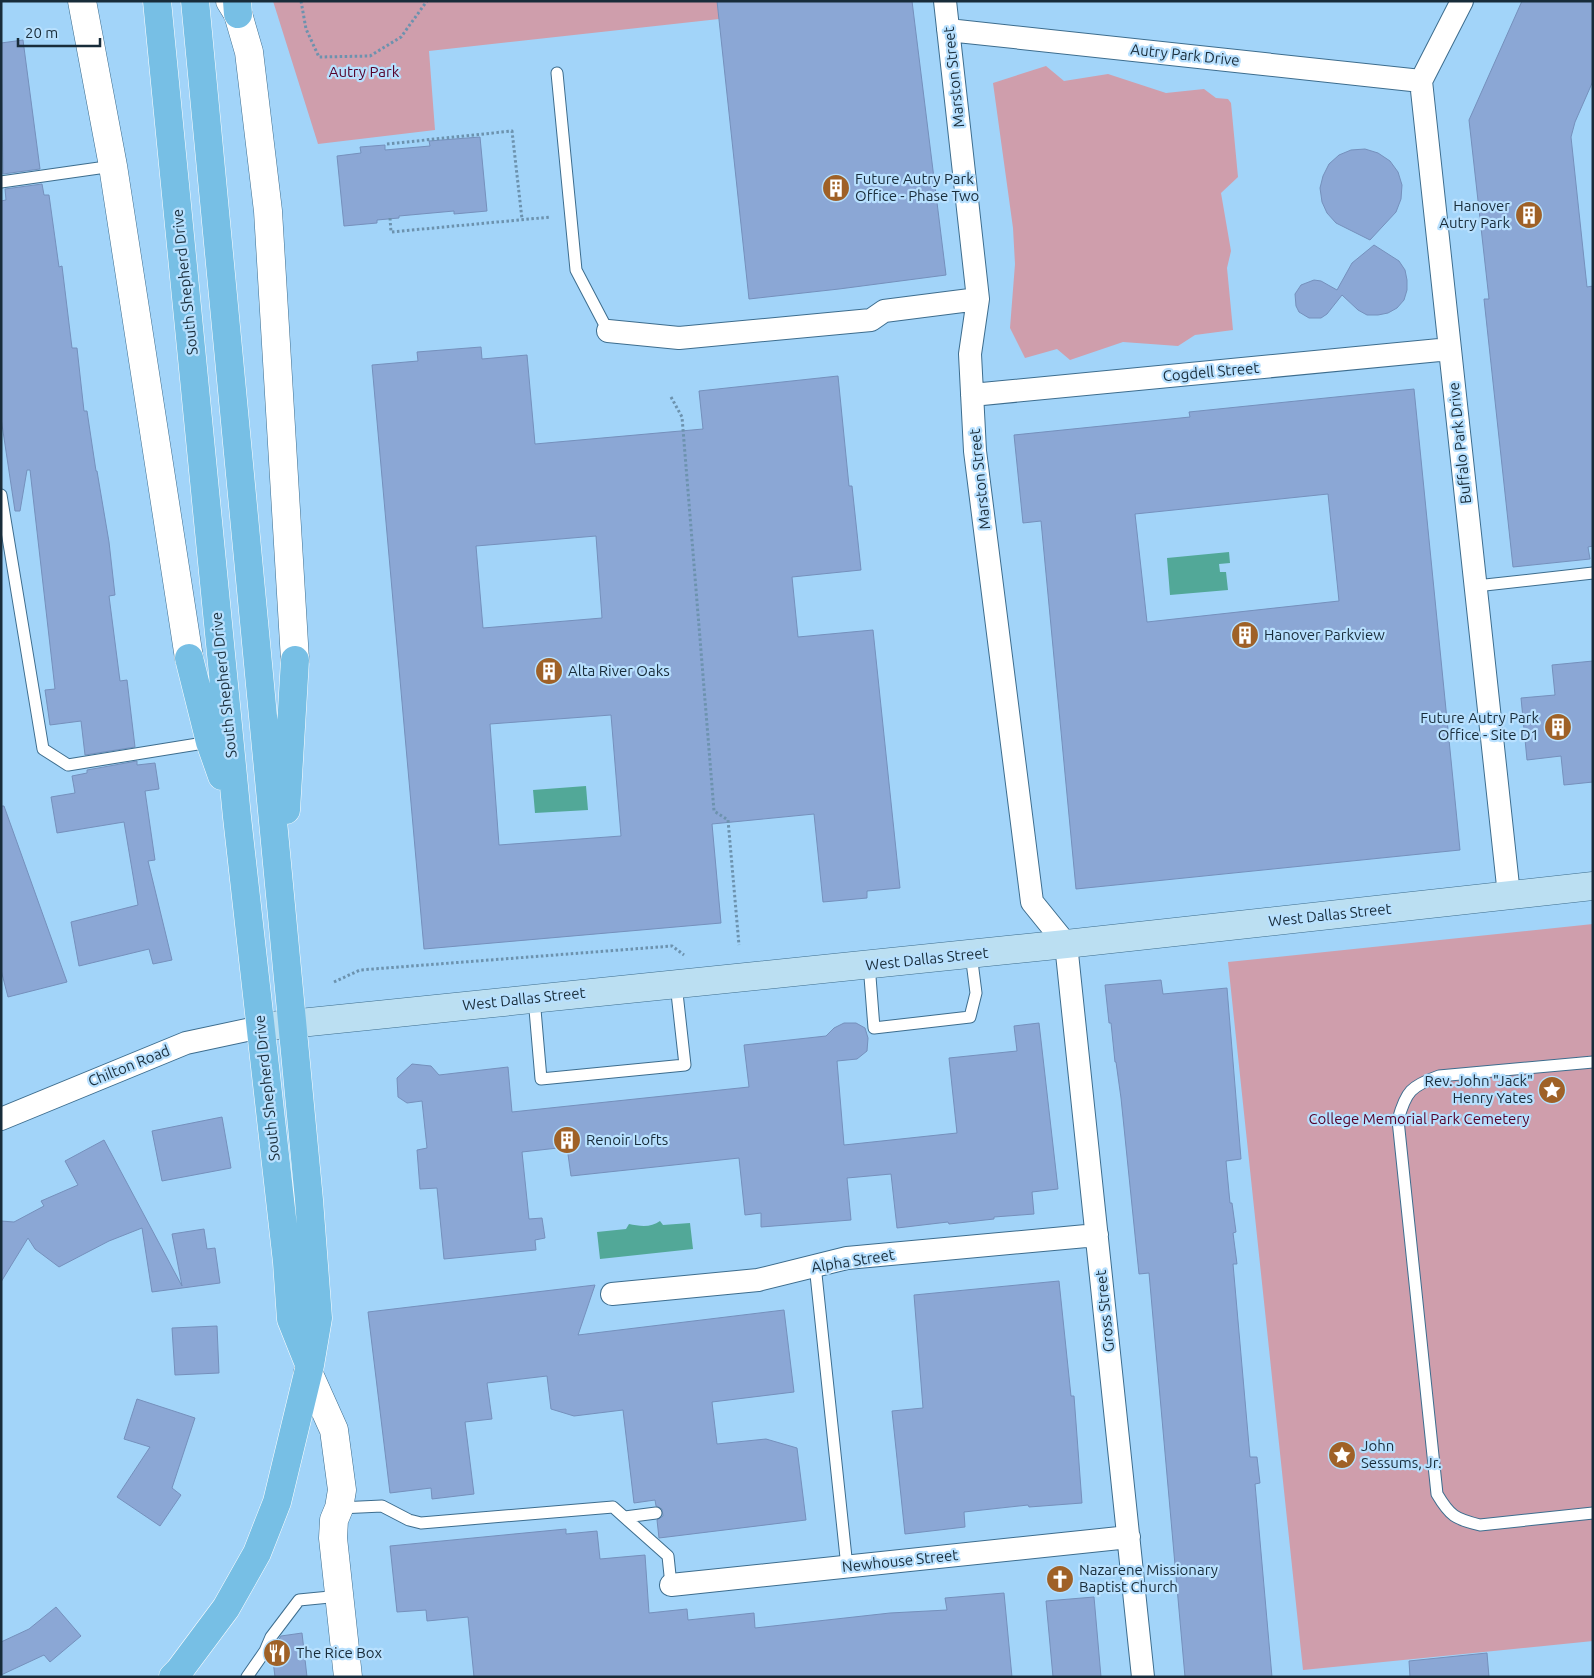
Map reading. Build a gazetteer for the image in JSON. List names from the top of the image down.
{
  "streets": {
    "main road": ["South Shepherd Drive", "West Dallas Street"],
    "street": [
      "Autry Park Drive",
      "Marston Street",
      "Cogdell Street",
      "Buffalo Park Drive",
      "Chilton Road",
      "Alpha Street",
      "Gross Street",
      "Newhouse Street"
    ]
  },
  "crossings": [
    ["Autry Park Drive", "Marston Street"],
    ["Autry Park Drive", "Buffalo Park Drive"],
    ["Marston Street", "Cogdell Street"],
    ["Marston Street", "West Dallas Street"],
    ["Marston Street", "Gross Street"],
    ["South Shepherd Drive", "West Dallas Street"],
    ["South Shepherd Drive", "Chilton Road"],
    ["Cogdell Street", "Buffalo Park Drive"],
    ["Buffalo Park Drive", "West Dallas Street"],
    ["West Dallas Street", "Chilton Road"],
    ["West Dallas Street", "Gross Street"],
    ["Alpha Street", "Gross Street"],
    ["Gross Street", "Newhouse Street"]
  ],
  "parks": ["Autry Park", "College Memorial Park Cemetery"],
  "places": {
    "building": [
      "Future Autry Park Office - Phase Two",
      "Hanover Autry Park",
      "Hanover Parkview",
      "Alta River Oaks",
      "Future Autry Park Office - Site D1",
      "Renoir Lofts"
    ],
    "place": ["Rev. John \"Jack\" Henry Yates", "John Sessums, Jr."],
    "church": ["Nazarene Missionary Baptist Church"],
    "restaurant": ["The Rice Box"]
  },
  "scale_bar": "20 m"
}
